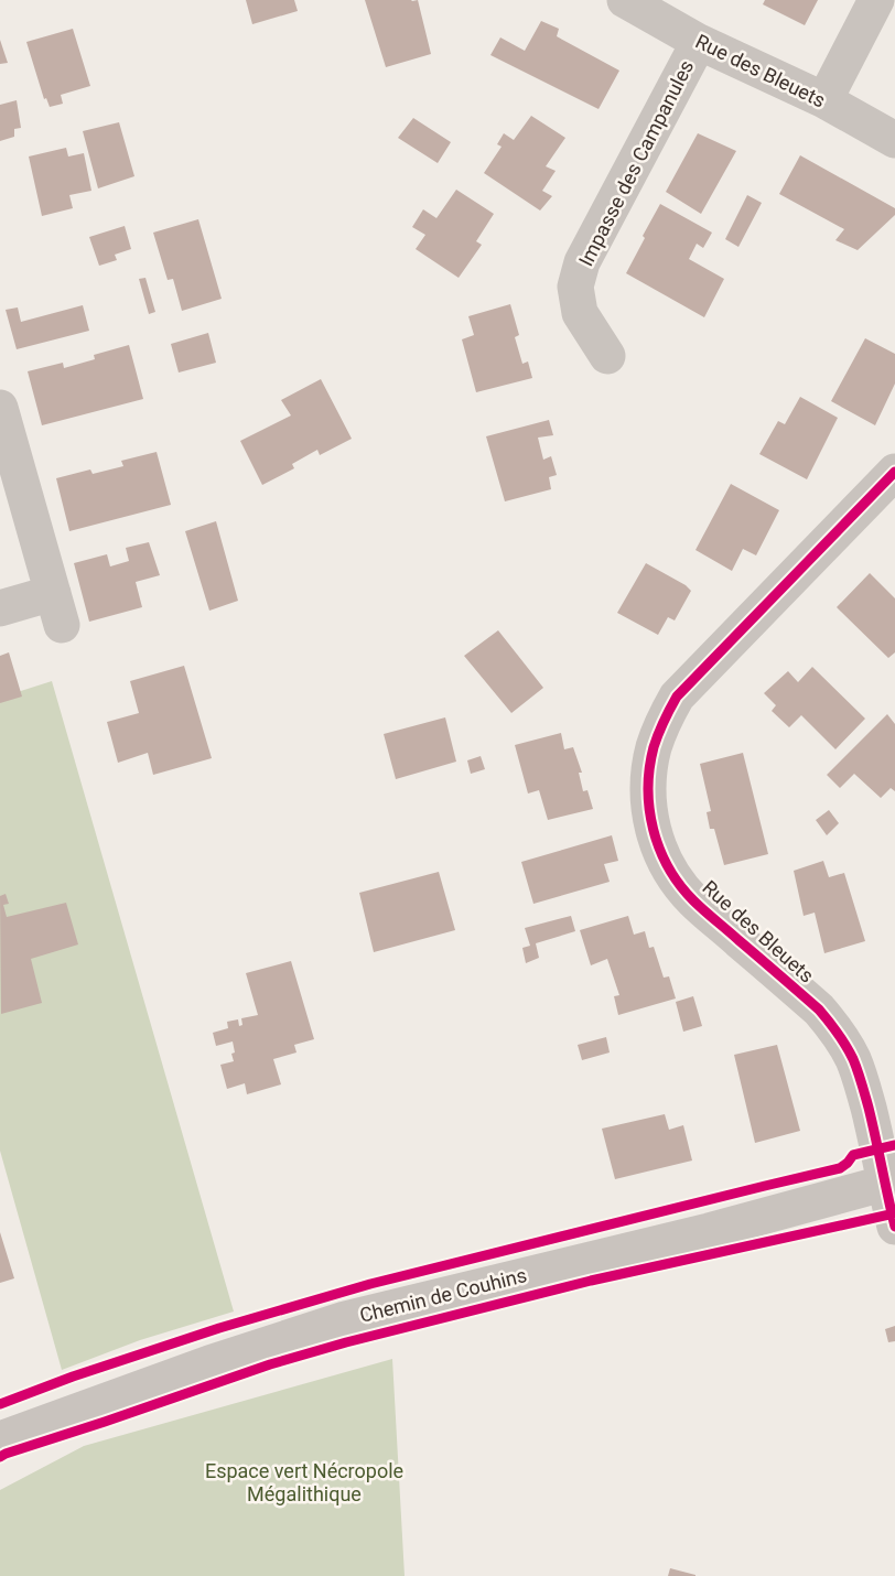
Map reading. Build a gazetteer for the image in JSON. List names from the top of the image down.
{
  "streets": {
    "street": ["Rue des Bleuets", "Impasse des Campanules", "Chemin de Couhins"]
  },
  "crossings": [
    ["Rue des Bleuets", "Impasse des Campanules"],
    ["Rue des Bleuets", "Chemin de Couhins"]
  ],
  "parks": ["Espace vert Nécropole Mégalithique"]
}
